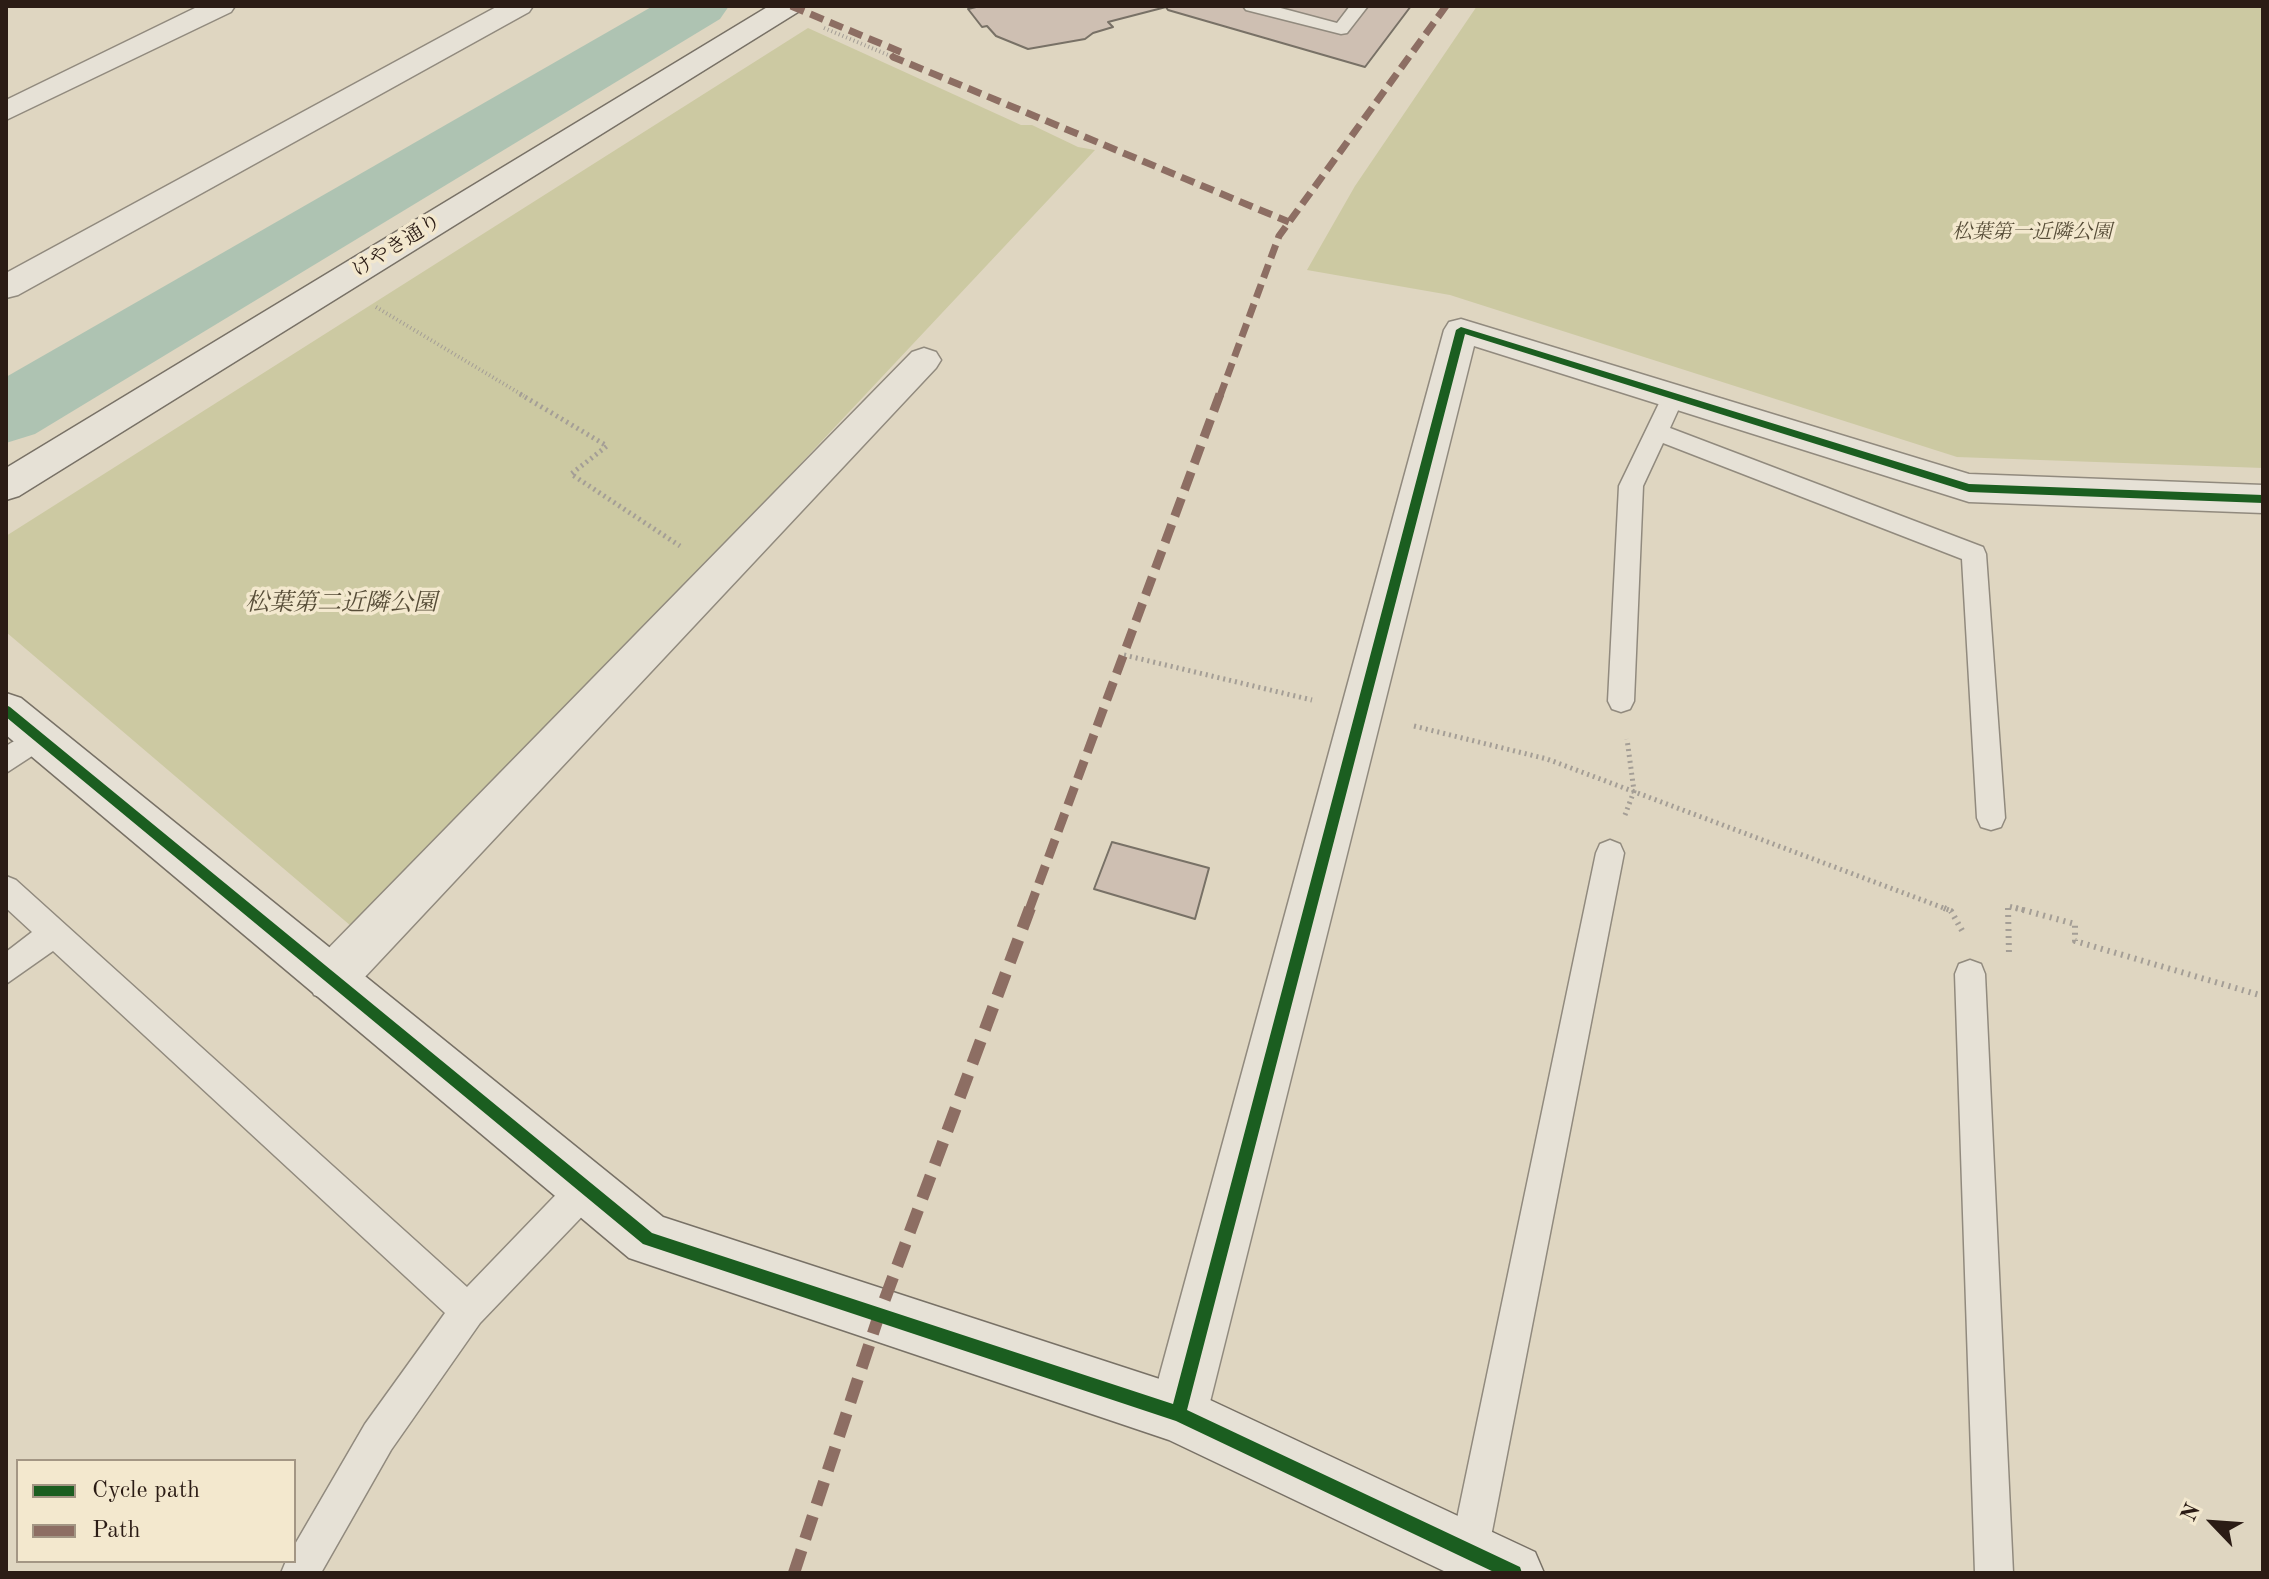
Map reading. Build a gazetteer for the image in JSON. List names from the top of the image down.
{
  "streets": {
    "street": ["けやき通り"]
  },
  "parks": ["松葉第一近隣公園", "松葉第二近隣公園"],
  "legend": ["Cycle path", "Path"],
  "north": "top left"
}
